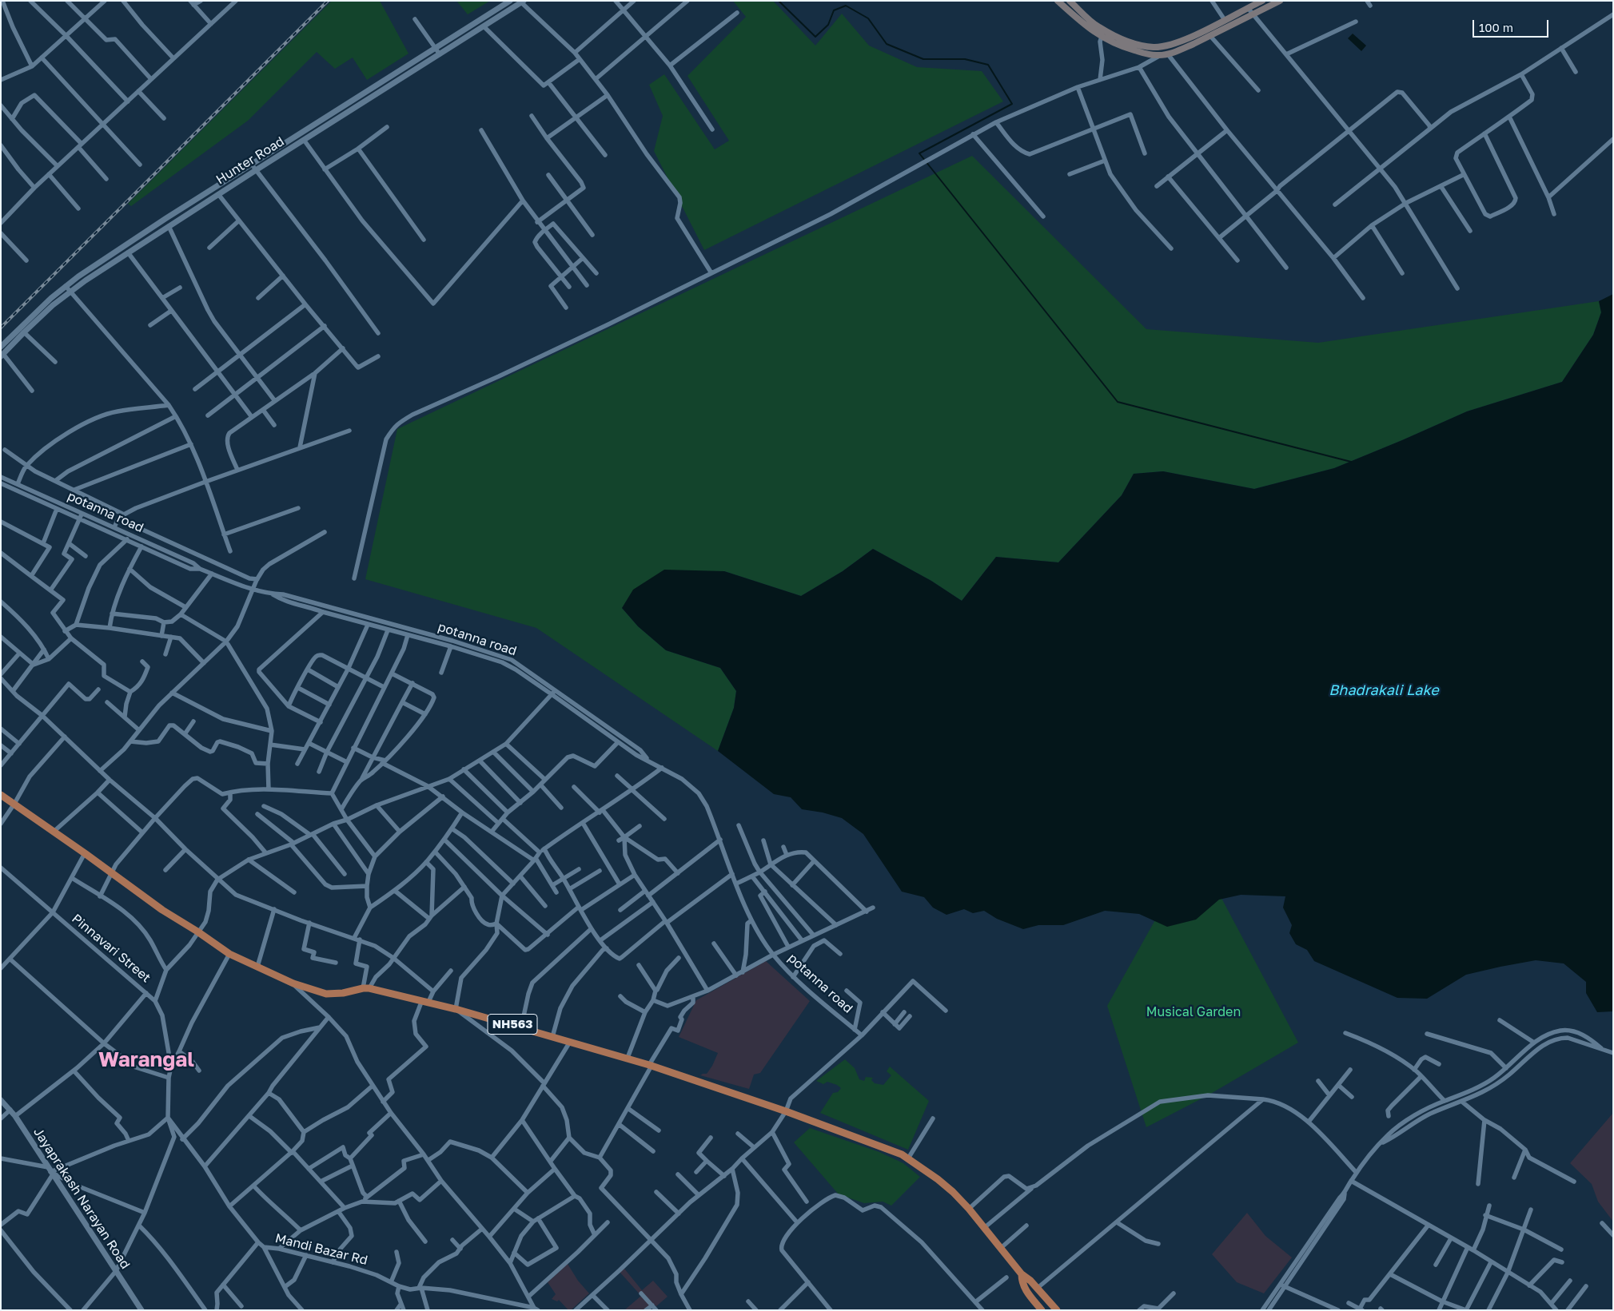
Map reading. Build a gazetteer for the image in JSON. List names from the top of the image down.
{
  "streets": {
    "highway": ["NH563"],
    "street": [
      "Hunter Road",
      "potanna road",
      "Pinnavari Street",
      "Jayaprakash Narayan Road",
      "Mandi Bazar Rd"
    ]
  },
  "districts": ["Warangal"],
  "water": ["Bhadrakali Lake"],
  "parks": ["Musical Garden"],
  "scale_bar": "100 m"
}
